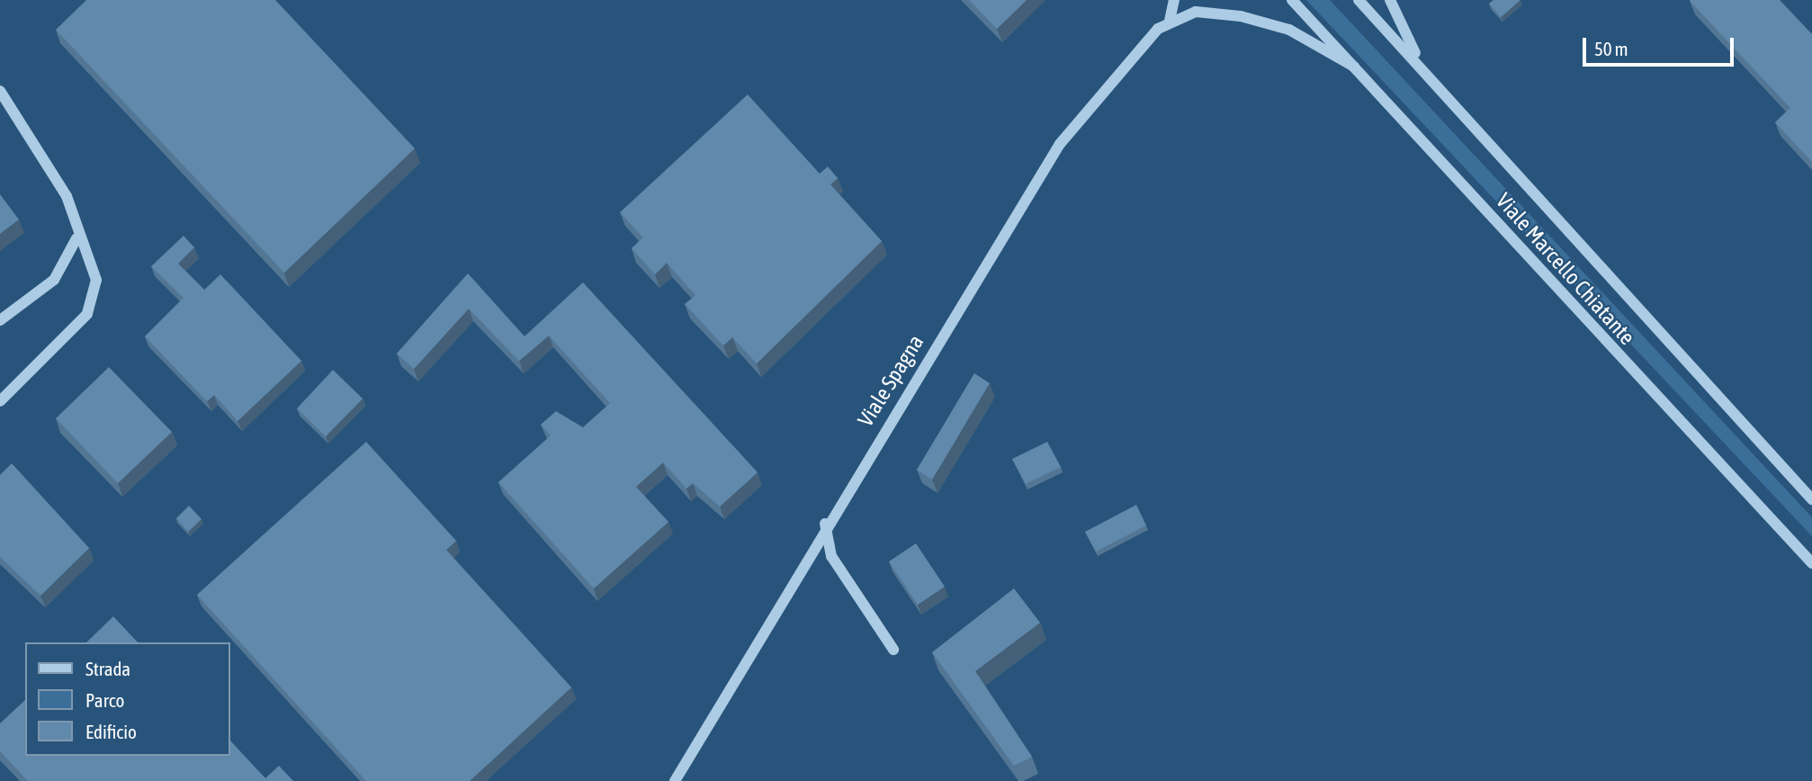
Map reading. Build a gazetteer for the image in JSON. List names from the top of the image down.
{
  "streets": {
    "street": ["Viale Marcello Chiatante", "Viale Spagna"]
  },
  "legend": ["Strada", "Parco", "Edificio"],
  "scale_bar": "50 m"
}
